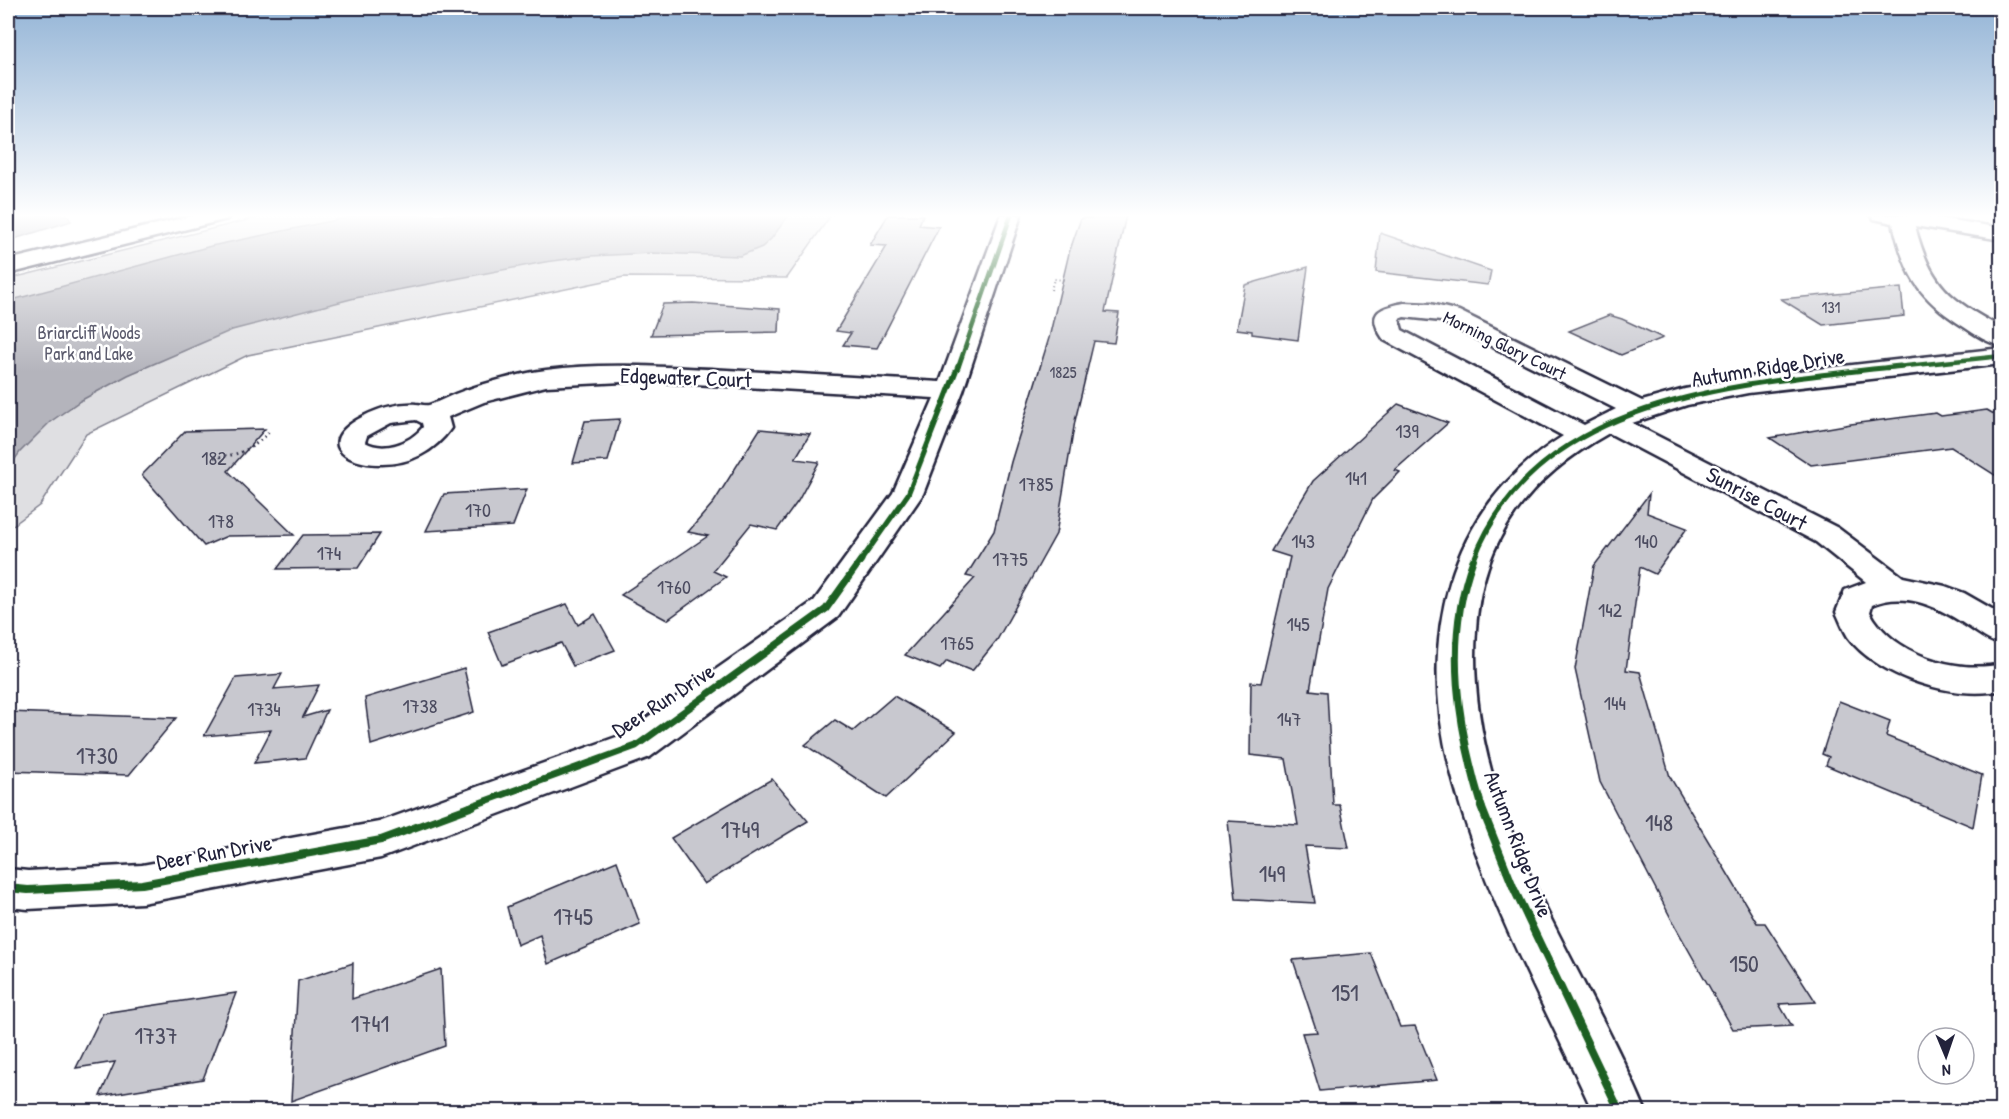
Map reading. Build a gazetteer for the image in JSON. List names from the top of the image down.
{
  "streets": {
    "street": [
      "Morning Glory Court",
      "Autumn Ridge Drive",
      "Edgewater Court",
      "Sunrise Court",
      "Deer Run Drive"
    ]
  },
  "crossings": [
    ["Morning Glory Court", "Autumn Ridge Drive"],
    ["Morning Glory Court", "Sunrise Court"],
    ["Autumn Ridge Drive", "Sunrise Court"],
    ["Edgewater Court", "Deer Run Drive"]
  ],
  "parks": ["Briarcliff Woods Park and Lake"],
  "house_numbers": [
    "131",
    "1825",
    "139",
    "182",
    "141",
    "1785",
    "170",
    "178",
    "143",
    "140",
    "174",
    "1775",
    "1760",
    "142",
    "145",
    "1765",
    "144",
    "1738",
    "1734",
    "147",
    "1730",
    "148",
    "1749",
    "149",
    "1745",
    "150",
    "151",
    "1741",
    "1737"
  ],
  "north": "bottom"
}
